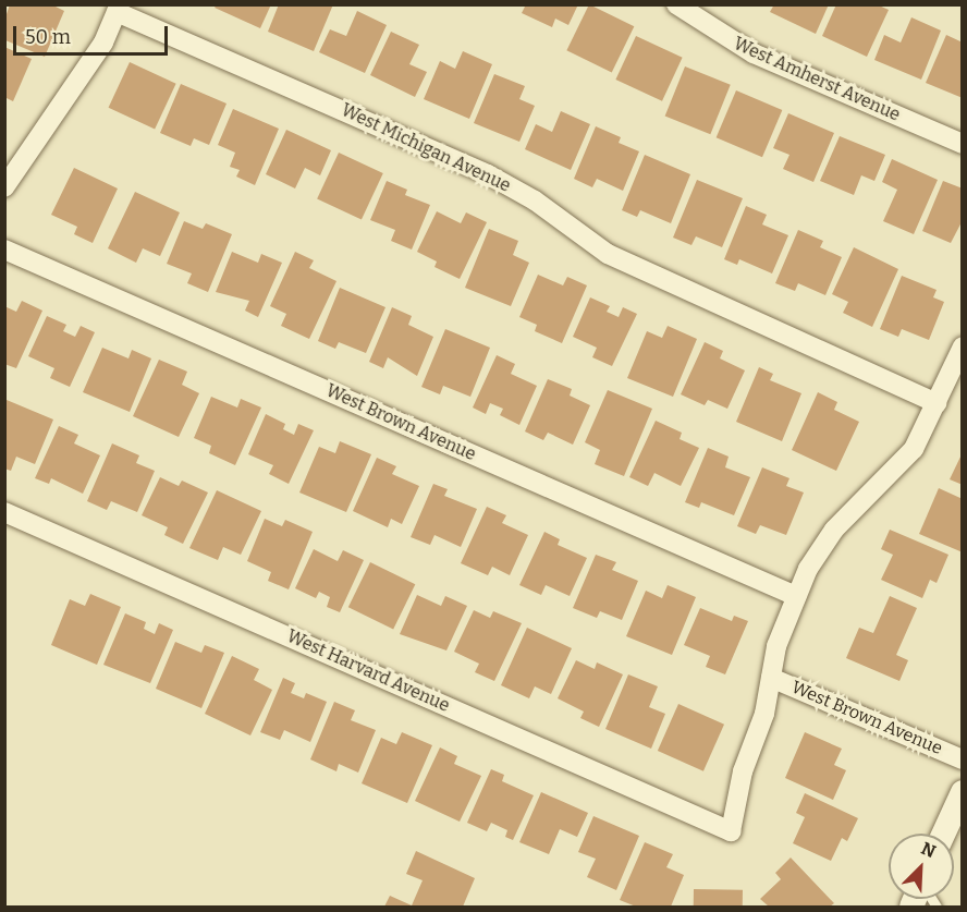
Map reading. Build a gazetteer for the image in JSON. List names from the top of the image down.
{
  "streets": {
    "street": [
      "West Amherst Avenue",
      "West Michigan Avenue",
      "West Brown Avenue",
      "West Harvard Avenue"
    ]
  },
  "crossings": [
    ["West Brown Avenue", "West Harvard Avenue"]
  ],
  "scale_bar": "50 m",
  "north": "top right"
}
